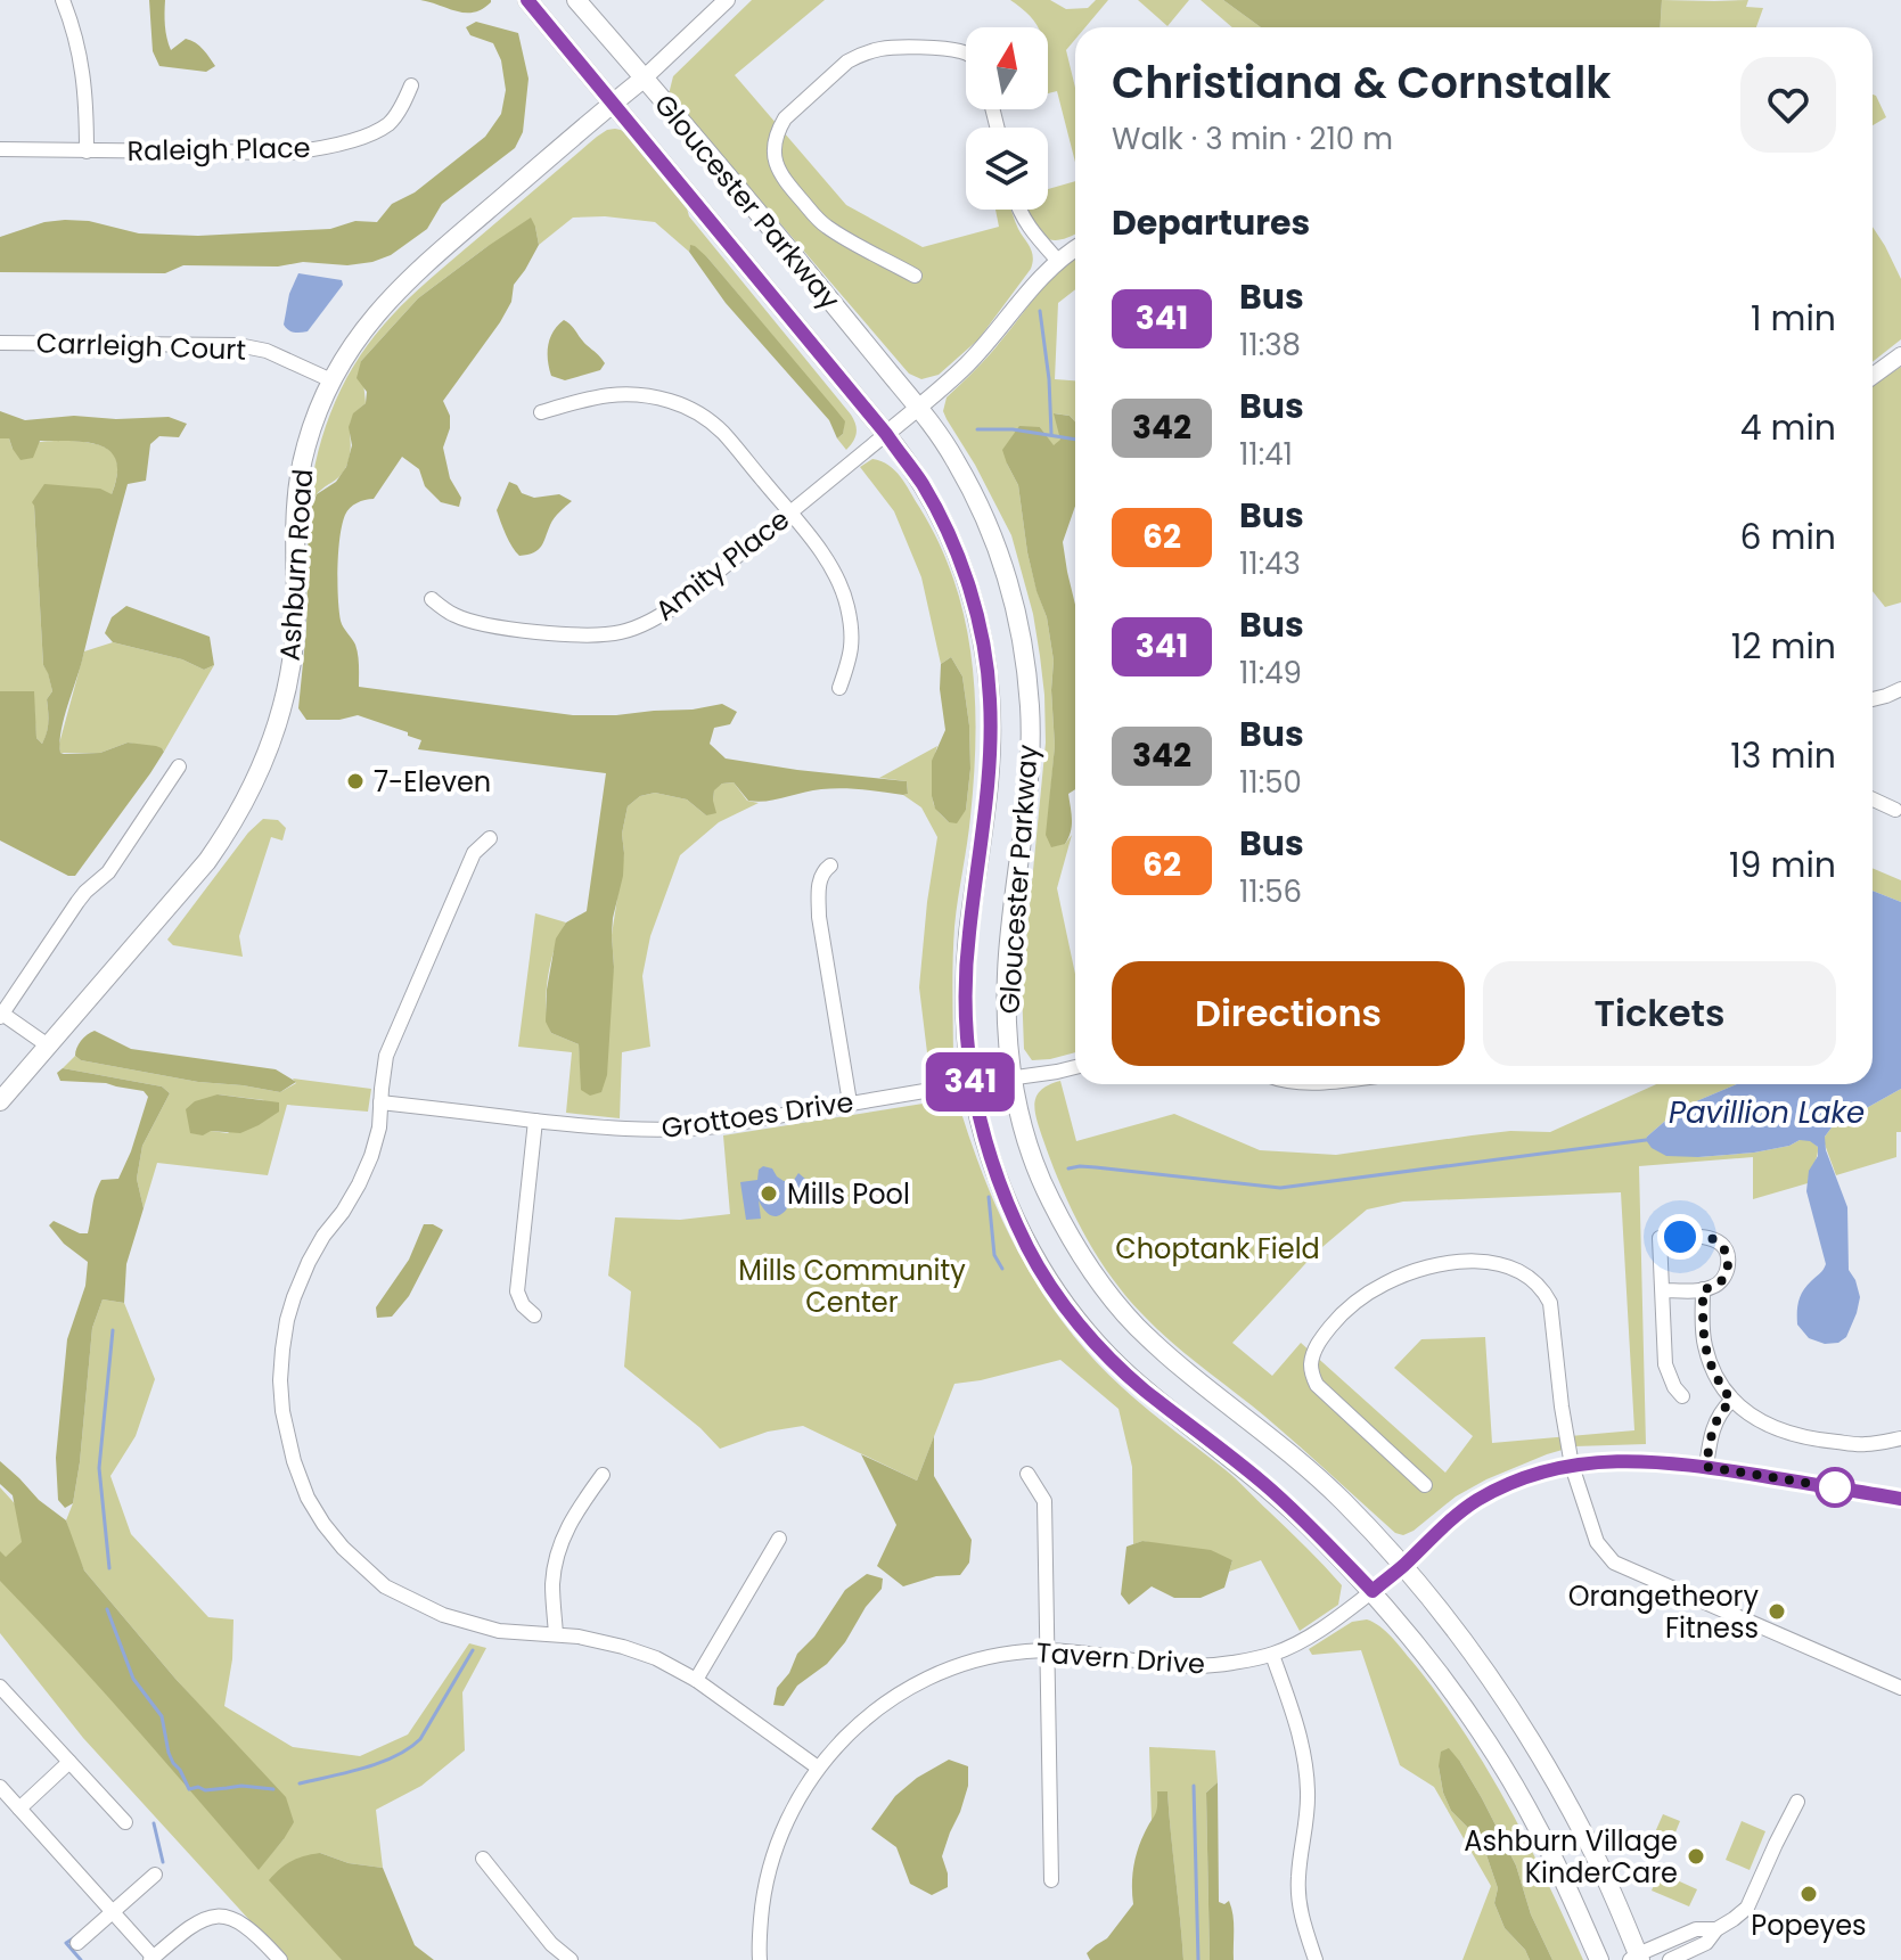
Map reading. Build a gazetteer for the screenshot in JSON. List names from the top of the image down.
{
  "streets": {
    "main road": ["Gloucester Parkway", "Ashburn Road"],
    "street": [
      "Raleigh Place",
      "Carrleigh Court",
      "Amity Place",
      "Grottoes Drive",
      "Tavern Drive"
    ]
  },
  "crossings": [
    ["Gloucester Parkway", "Ashburn Road"],
    ["Gloucester Parkway", "Amity Place"],
    ["Gloucester Parkway", "Grottoes Drive"],
    ["Gloucester Parkway", "Tavern Drive"],
    ["Carrleigh Court", "Ashburn Road"]
  ],
  "water": ["Pavillion Lake"],
  "parks": ["Choptank Field", "Mills Community Center"],
  "places": [
    "7-Eleven",
    "Mills Pool",
    "Orangetheory Fitness",
    "Ashburn Village KinderCare",
    "Popeyes"
  ],
  "lines": ["bus line 341"],
  "north": "top",
  "page": {
    "on_map": "341",
    "heading": [
      ["Christiana & Cornstalk", "Walk · 3 min · 210 m"],
      "Departures"
    ],
    "list": [
      {
        "mark": "341",
        "name": "Bus",
        "note": "11:38",
        "value": "1 min"
      },
      {
        "mark": "342",
        "name": "Bus",
        "note": "11:41",
        "value": "4 min"
      },
      {
        "mark": "62",
        "name": "Bus",
        "note": "11:43",
        "value": "6 min"
      },
      {
        "mark": "341",
        "name": "Bus",
        "note": "11:49",
        "value": "12 min"
      },
      {
        "mark": "342",
        "name": "Bus",
        "note": "11:50",
        "value": "13 min"
      },
      {
        "mark": "62",
        "name": "Bus",
        "note": "11:56",
        "value": "19 min"
      }
    ],
    "buttons": ["Directions", "Tickets"]
  }
}
